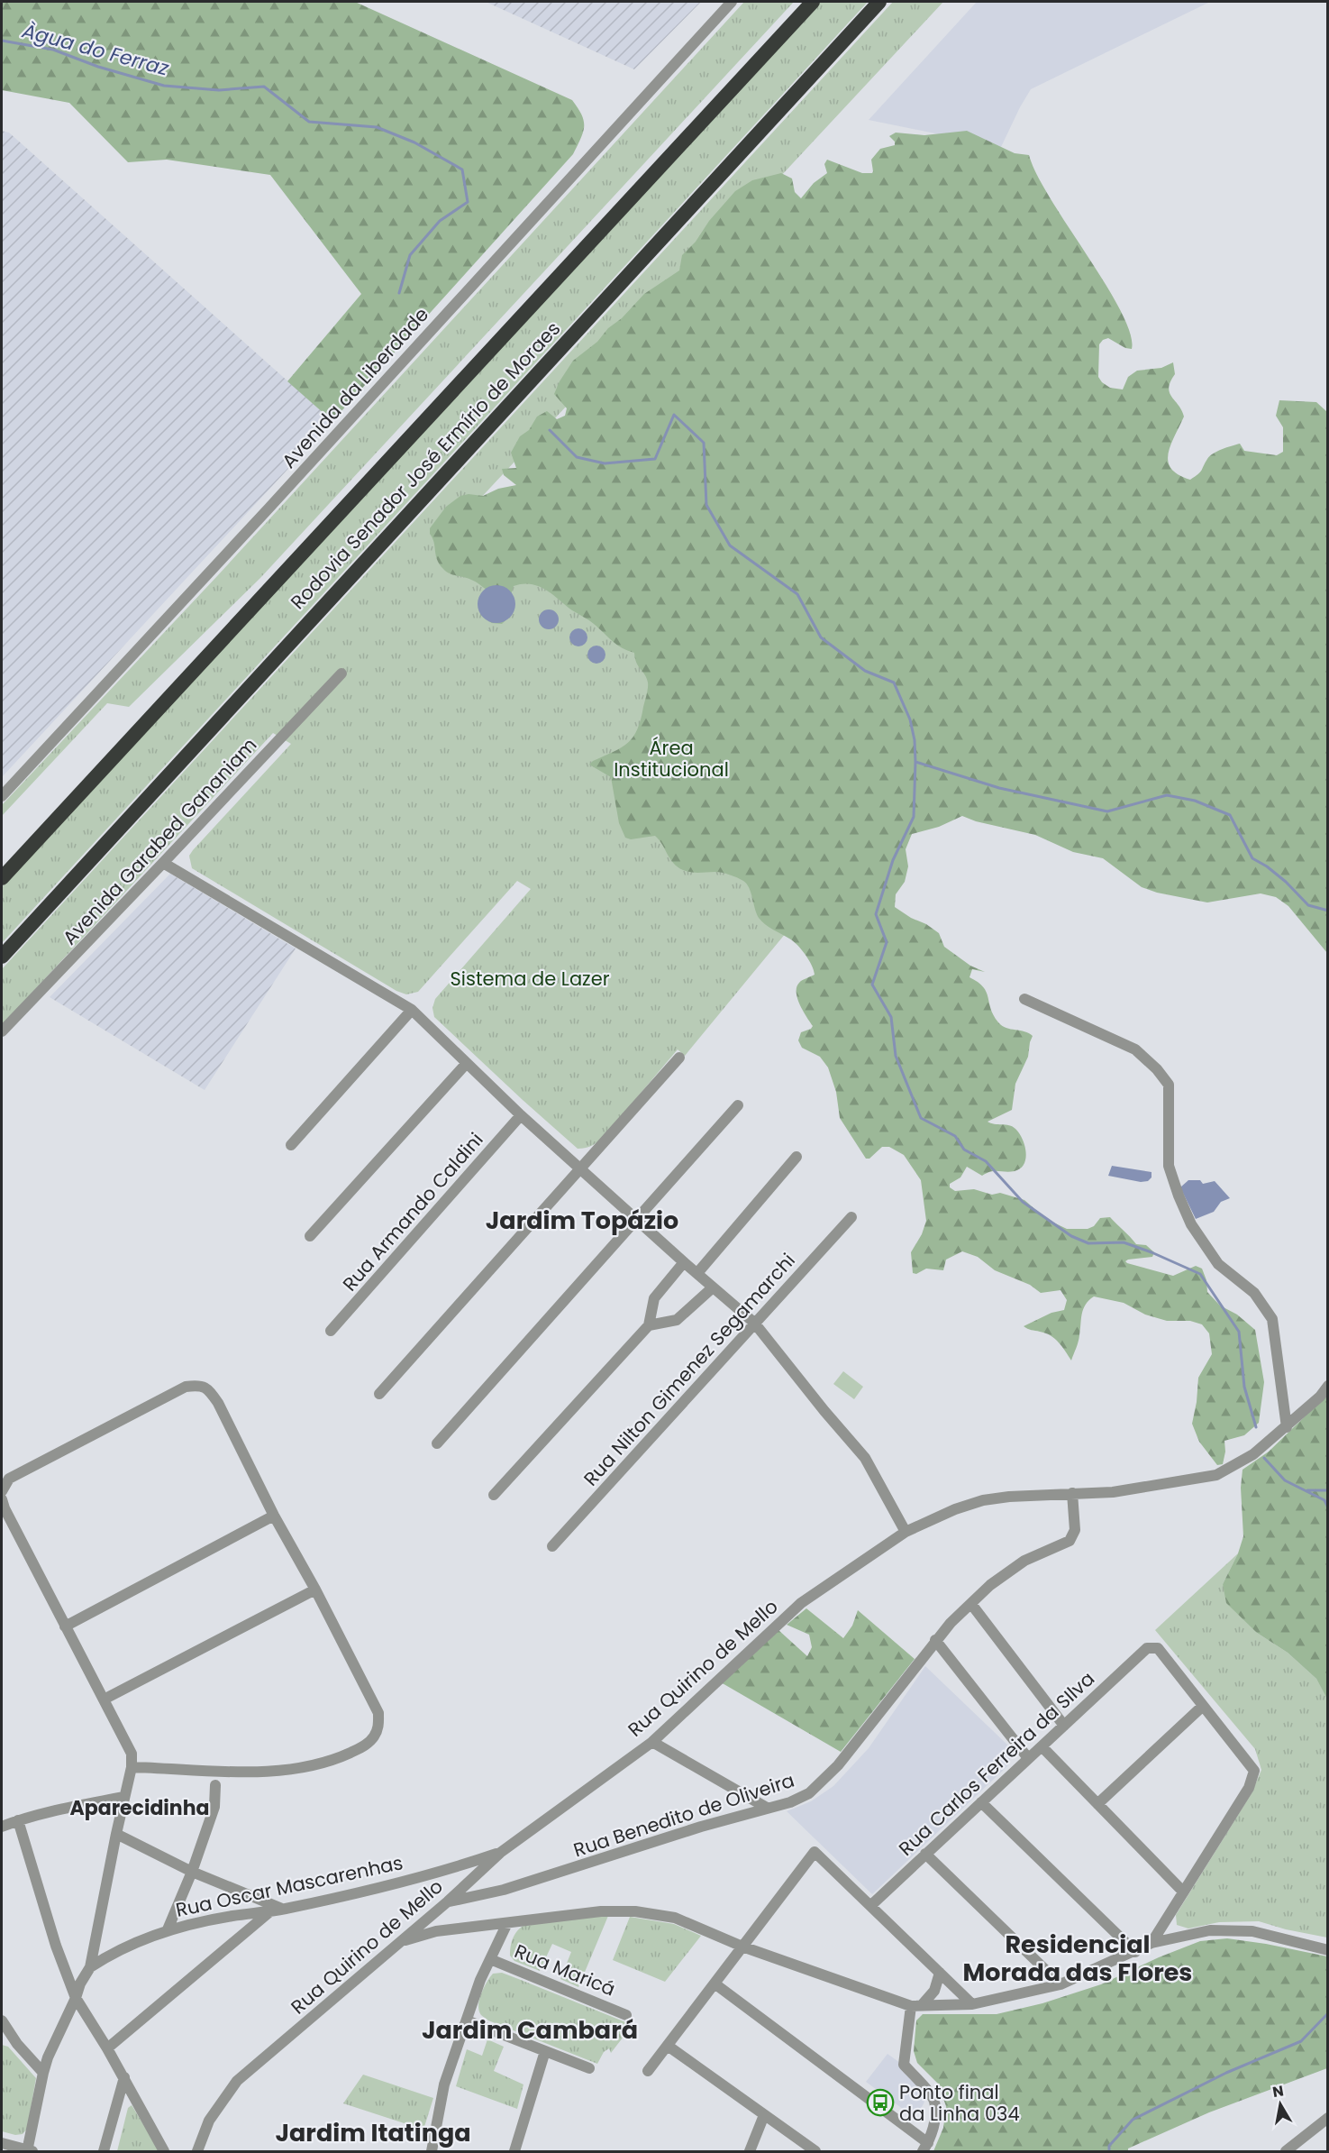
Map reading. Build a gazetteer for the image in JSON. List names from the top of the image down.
{
  "streets": {
    "highway": ["Rodovia Senador José Ermírio de Moraes"],
    "street": [
      "Avenida da Liberdade",
      "Avenida Garabed Gananiam",
      "Rua Armando Caldini",
      "Rua Nilton Gimenez Segamarchi",
      "Rua Quirino de Mello",
      "Rua Carlos Ferreira da SIlva",
      "Rua Benedito de Oliveira",
      "Rua Oscar Mascarenhas",
      "Rua Maricá"
    ]
  },
  "crossings": [
    ["Rua Quirino de Mello", "Rua Benedito de Oliveira"],
    ["Rua Quirino de Mello", "Rua Oscar Mascarenhas"]
  ],
  "districts": [
    "Jardim Topázio",
    "Aparecidinha",
    "Residencial Morada das Flores",
    "Jardim Cambará",
    "Jardim Itatinga"
  ],
  "water": ["Àgua do Ferraz"],
  "parks": ["Área Institucional", "Sistema de Lazer"],
  "places": {
    "bus stop": ["Ponto final da Linha 034"]
  },
  "north": "top"
}
